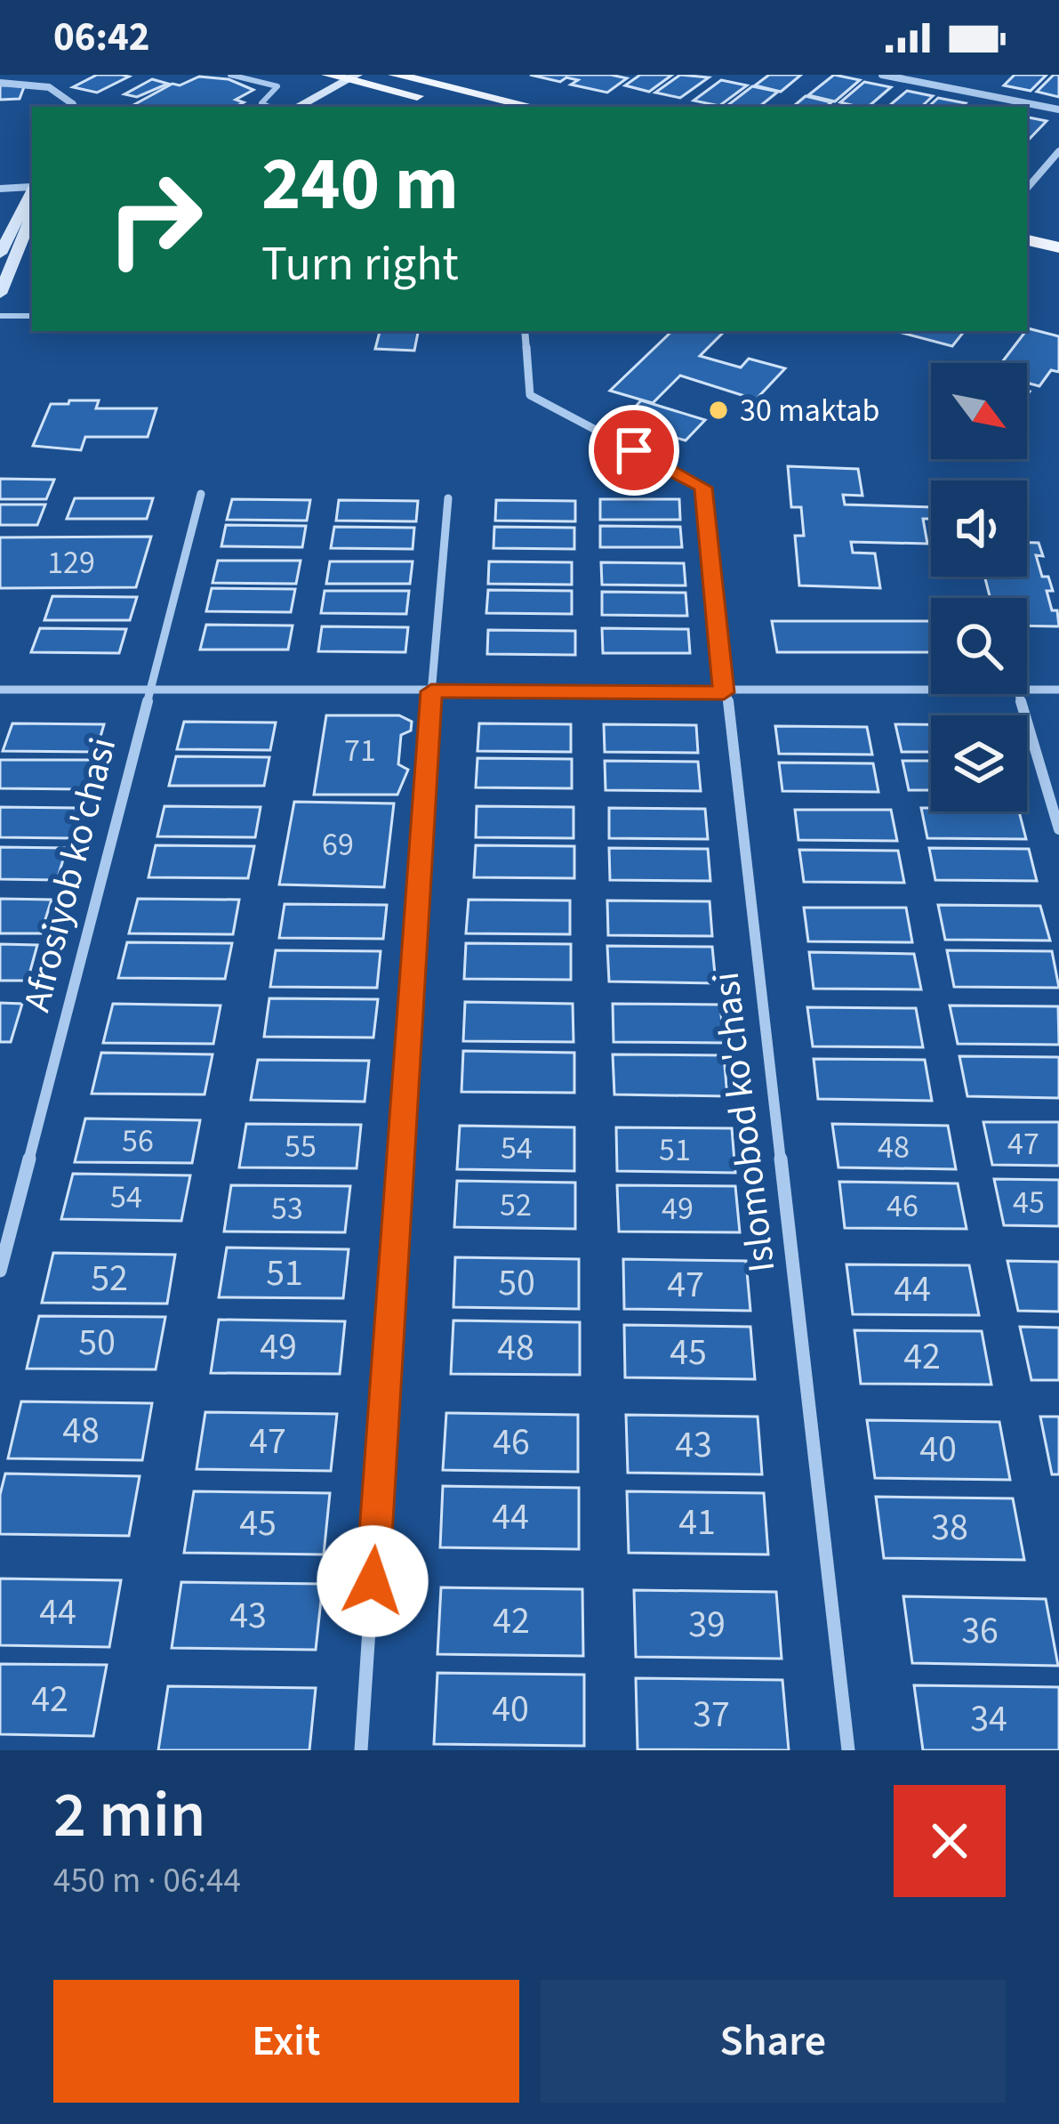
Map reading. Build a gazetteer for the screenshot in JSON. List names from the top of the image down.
{
  "streets": {
    "street": ["Afrosiyob ko'chasi", "Islomobod ko'chasi"]
  },
  "places": ["30 maktab"],
  "house_numbers": [
    "129",
    "71",
    "69",
    "56",
    "47",
    "55",
    "48",
    "54",
    "51",
    "54",
    "45",
    "52",
    "46",
    "53",
    "49",
    "51",
    "52",
    "50",
    "47",
    "44",
    "50",
    "49",
    "48",
    "45",
    "42",
    "48",
    "47",
    "46",
    "43",
    "40",
    "44",
    "41",
    "45",
    "38",
    "44",
    "43",
    "42",
    "39",
    "36",
    "42",
    "40",
    "37",
    "34"
  ],
  "north": "bottom right",
  "page": {
    "status": "06:42",
    "turn": ["240 m", "Turn right"],
    "heading": ["2 min", "450 m · 06:44"],
    "buttons": ["Exit", "Share"]
  }
}
